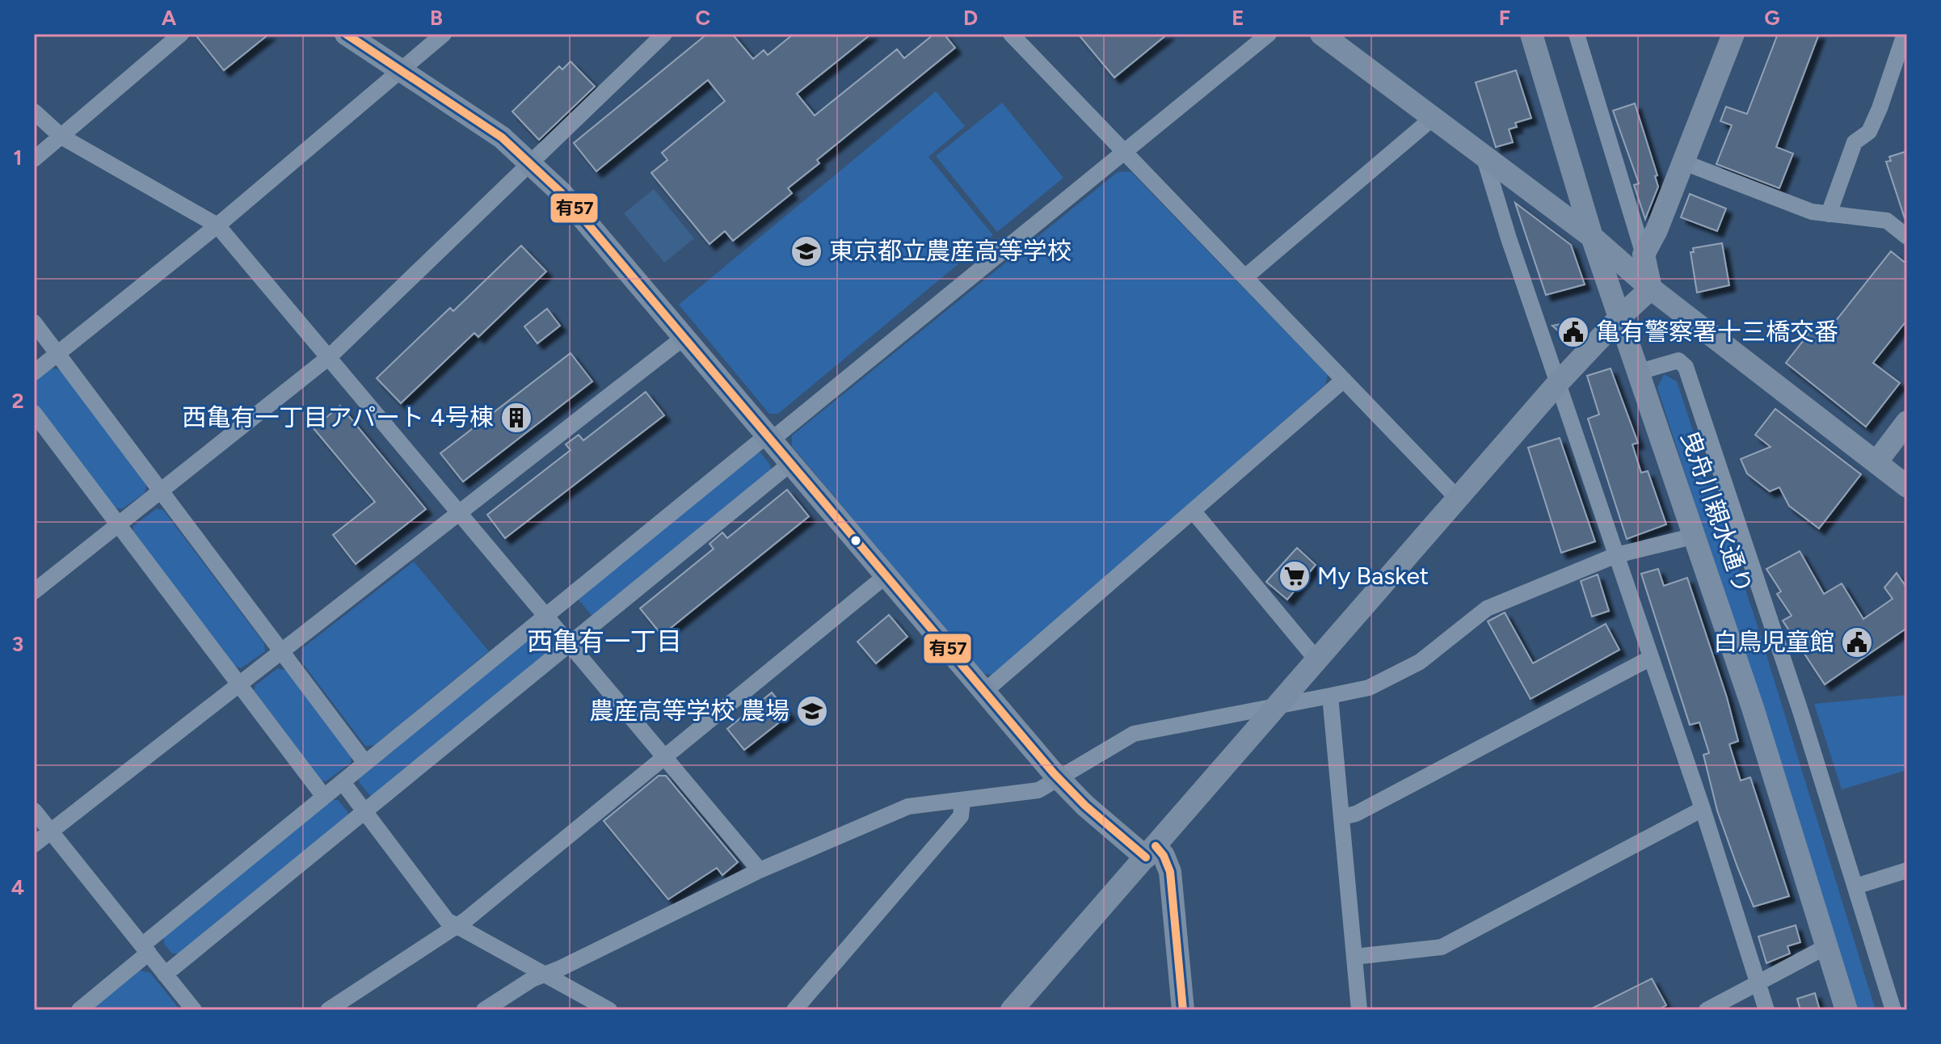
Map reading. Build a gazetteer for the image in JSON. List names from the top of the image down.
{
  "streets": {
    "street": ["曳舟川親水通り"]
  },
  "districts": ["西亀有一丁目"],
  "places": {
    "school or university": ["東京都立農産高等学校", "農産高等学校 農場"],
    "public building": ["亀有警察署十三橋交番", "白鳥児童館"],
    "building": ["西亀有一丁目アパート 4号棟"],
    "supermarket": ["My Basket"]
  },
  "lines": ["transit line 有57"],
  "grid": {
    "columns": [
      "A",
      "B",
      "C",
      "D",
      "E",
      "F",
      "G"
    ],
    "rows": [
      "1",
      "2",
      "3",
      "4"
    ]
  }
}
